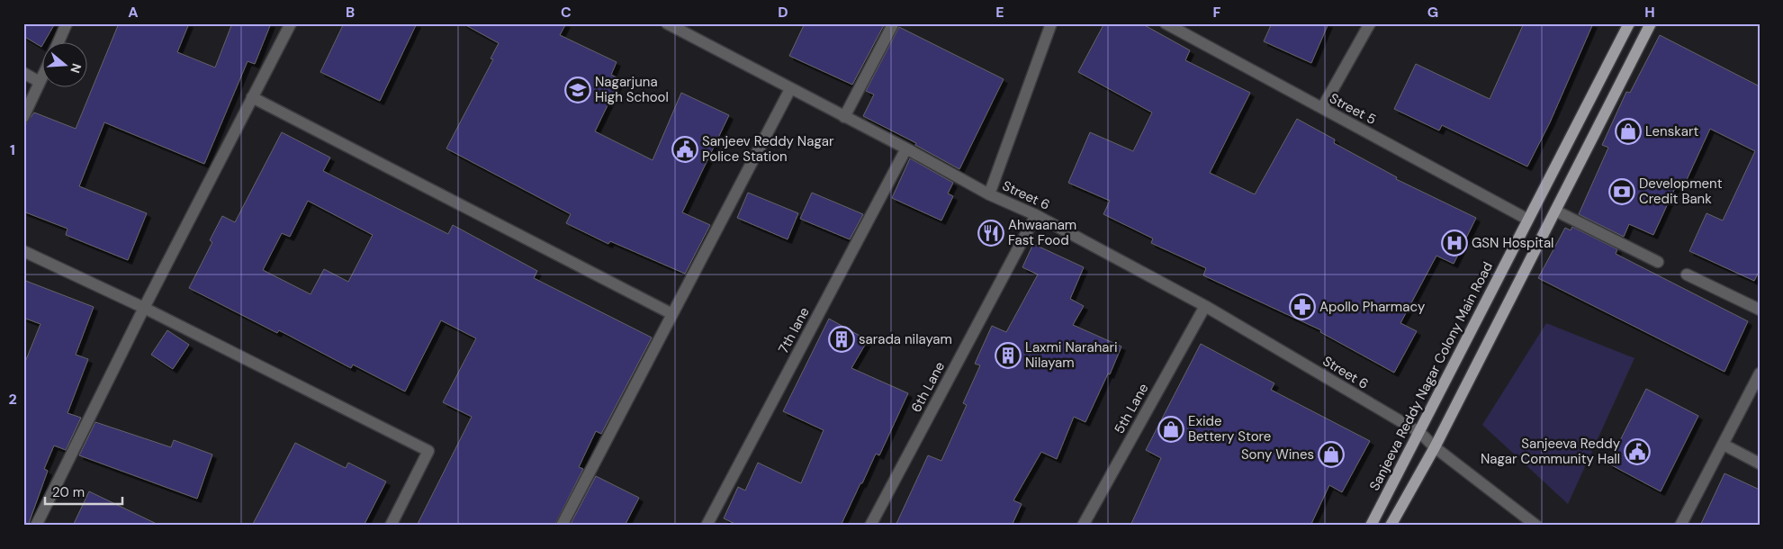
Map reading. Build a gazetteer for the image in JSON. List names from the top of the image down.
{
  "streets": {
    "main road": ["Sanjeeva Reddy Nagar Colony Main Road"],
    "street": [
      "Street 5",
      "Street 6",
      "7th lane",
      "6th Lane",
      "5th Lane"
    ]
  },
  "crossings": [
    ["Street 5", "Sanjeeva Reddy Nagar Colony Main Road"],
    ["Street 6", "7th lane"],
    ["Street 6", "Sanjeeva Reddy Nagar Colony Main Road"],
    ["Street 6", "6th Lane"],
    ["Street 6", "5th Lane"]
  ],
  "places": {
    "school or university": ["Nagarjuna High School"],
    "shop": ["Lenskart", "Exide Bettery Store", "Sony Wines"],
    "public building": ["Sanjeev Reddy Nagar Police Station", "Sanjeeva Reddy Nagar Community Hall"],
    "bank": ["Development Credit Bank"],
    "restaurant": ["Ahwaanam Fast Food"],
    "hospital": ["GSN Hospital"],
    "pharmacy": ["Apollo Pharmacy"],
    "building": ["sarada nilayam", "Laxmi Narahari Nilayam"]
  },
  "scale_bar": "20 m",
  "north": "right",
  "grid": {
    "columns": [
      "A",
      "B",
      "C",
      "D",
      "E",
      "F",
      "G",
      "H"
    ],
    "rows": ["1", "2"]
  }
}
